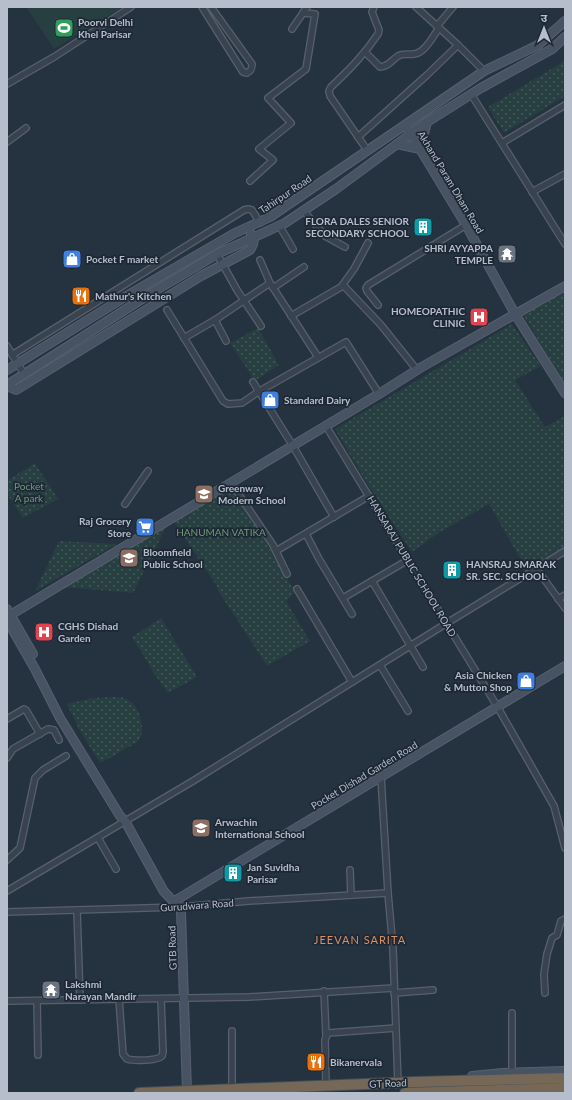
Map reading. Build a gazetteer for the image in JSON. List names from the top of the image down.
{
  "streets": {
    "highway": ["GT Road"],
    "street": [
      "Akhand Param Dham Road",
      "Tahirpur Road",
      "HANSARAJ PUBLIC SCHOOL ROAD",
      "Pocket Dishad Garden Road",
      "Gurudwara Road",
      "GTB Road"
    ]
  },
  "crossings": [
    ["Akhand Param Dham Road", "Tahirpur Road"],
    ["HANSARAJ PUBLIC SCHOOL ROAD", "Pocket Dishad Garden Road"],
    ["Gurudwara Road", "GTB Road"],
    ["GTB Road", "GT Road"]
  ],
  "districts": ["JEEVAN SARITA"],
  "parks": ["Pocket A park", "HANUMAN VATIKA"],
  "places": {
    "sports": ["Poorvi Delhi Khel Parisar"],
    "building": ["FLORA DALES SENIOR SECONDARY SCHOOL", "HANSRAJ SMARAK SR. SEC. SCHOOL", "Jan Suvidha Parisar"],
    "temple": ["SHRI AYYAPPA TEMPLE", "Lakshmi Narayan Mandir"],
    "shop": ["Pocket F market", "Standard Dairy", "Asia Chicken & Mutton Shop"],
    "restaurant": ["Mathur's Kitchen", "Bikanervala"],
    "hospital": ["HOMEOPATHIC CLINIC", "CGHS Dishad Garden"],
    "school or university": ["Greenway Modern School", "Bloomfield Public School", "Arwachin International School"],
    "supermarket": ["Raj Grocery Store"]
  },
  "north": "top"
}
